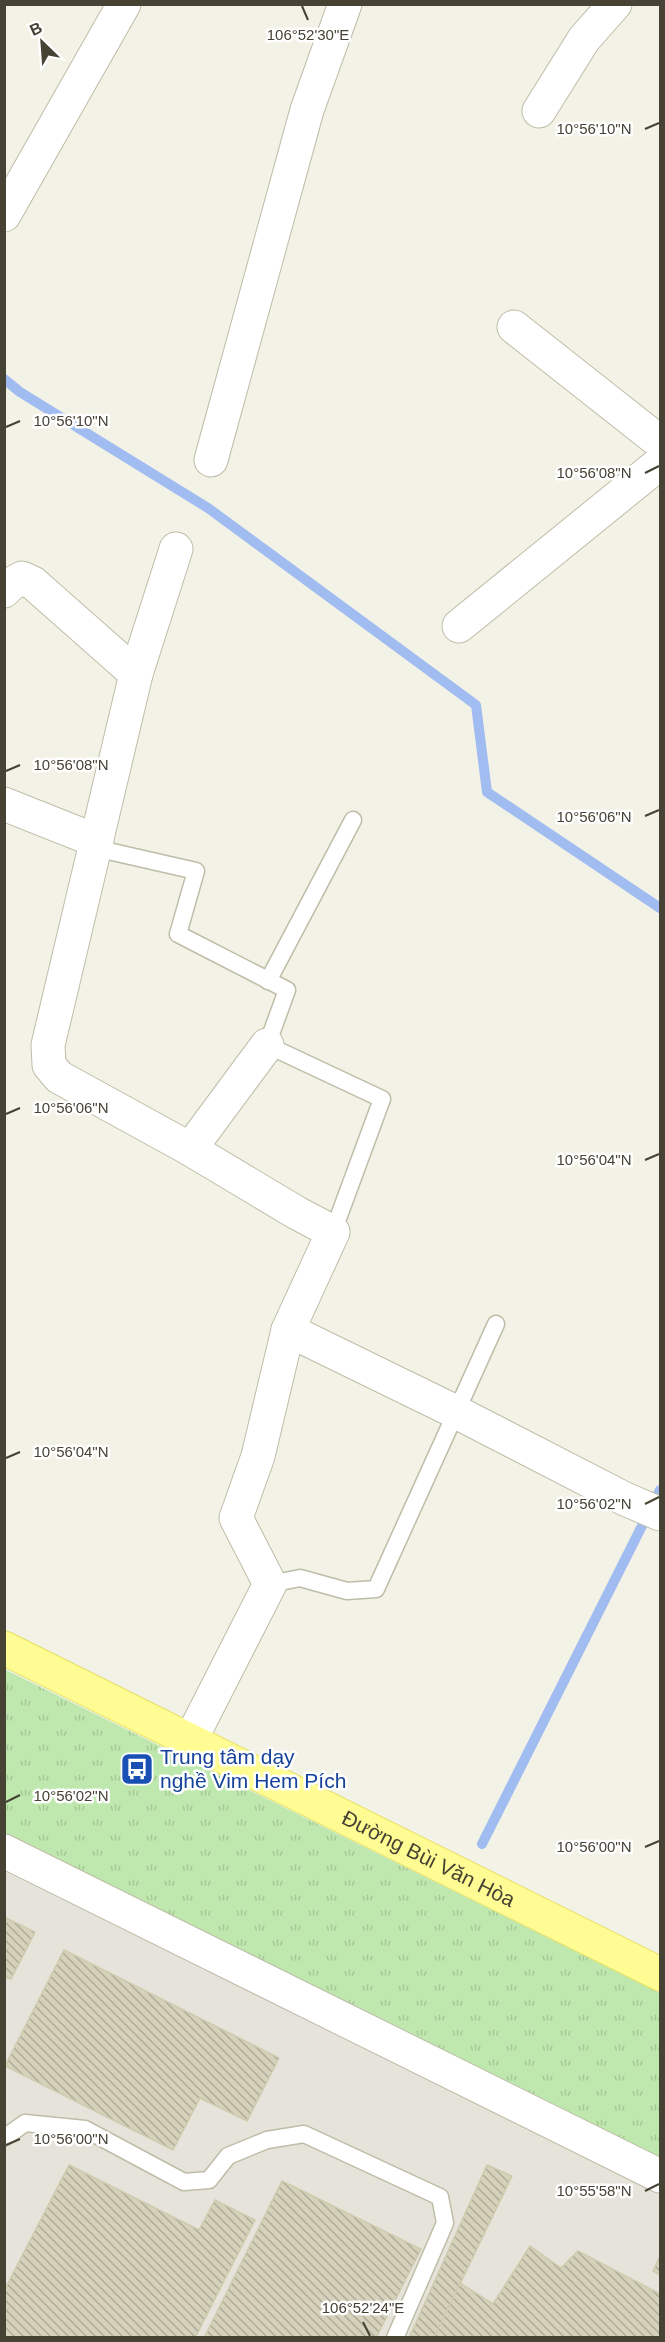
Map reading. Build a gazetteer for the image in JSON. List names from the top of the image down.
{
  "streets": {
    "main road": ["Đường Bùi Văn Hòa"]
  },
  "places": {
    "bus stop": ["Trung tâm dạy nghề Vim Hem Pích"]
  },
  "north": "top left",
  "coordinates": [
    "106°52'30\"E",
    "10°56'10\"N",
    "10°56'08\"N",
    "10°56'06\"N",
    "10°56'04\"N",
    "10°56'02\"N",
    "10°56'00\"N",
    "10°55'58\"N",
    "106°52'24\"E"
  ]
}
